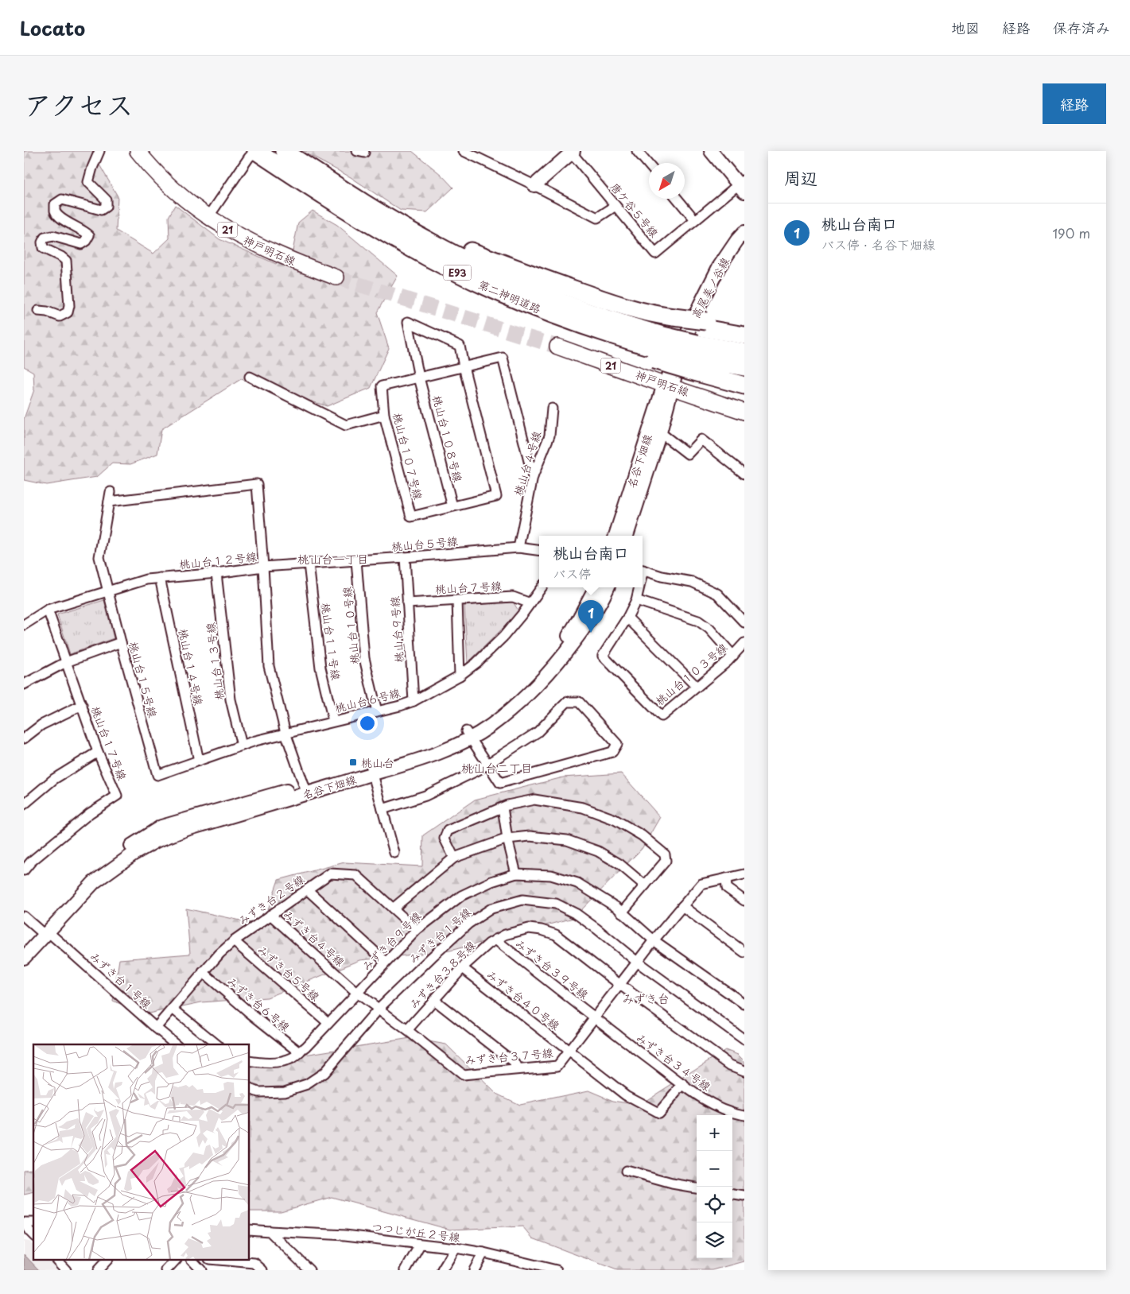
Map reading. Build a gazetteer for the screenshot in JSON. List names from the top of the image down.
{
  "streets": {
    "highway": ["E93", "第二神明道路"],
    "main road": ["21", "神戸明石線"],
    "street": [
      "唐ケ谷５号線",
      "高尾美ノ谷線",
      "桃山台１０８号線",
      "桃山台１０７号線",
      "名谷下畑線",
      "桃山台４号線",
      "桃山台５号線",
      "桃山台１２号線",
      "桃山台７号線",
      "桃山台１０号線",
      "桃山台９号線",
      "桃山台１１号線",
      "桃山台１３号線",
      "桃山台１４号線",
      "桃山台１０３号線",
      "桃山台１５号線",
      "桃山台６号線",
      "桃山台１７号線",
      "みずき台２号線",
      "みずき台１号線",
      "みずき台４号線",
      "みずき台９号線",
      "みずき台３９号線",
      "みずき台５号線",
      "みずき台３８号線",
      "みずき台４０号線",
      "みずき台６号線",
      "みずき台３７号線",
      "みずき台３４号線",
      "つつじが丘２号線"
    ]
  },
  "crossings": [
    ["神戸明石線", "高尾美ノ谷線"],
    ["神戸明石線", "名谷下畑線"],
    ["高尾美ノ谷線", "第二神明道路"],
    ["高尾美ノ谷線", "名谷下畑線"],
    ["桃山台１０８号線", "桃山台１０７号線"],
    ["桃山台１０７号線", "桃山台４号線"],
    ["名谷下畑線", "桃山台１２号線"],
    ["名谷下畑線", "みずき台１号線"],
    ["桃山台４号線", "桃山台５号線"],
    ["桃山台５号線", "桃山台１２号線"],
    ["桃山台５号線", "桃山台１０号線"],
    ["桃山台５号線", "桃山台９号線"],
    ["桃山台５号線", "桃山台１１号線"],
    ["桃山台１２号線", "桃山台１３号線"],
    ["桃山台１２号線", "桃山台１４号線"],
    ["桃山台１２号線", "桃山台１５号線"],
    ["桃山台１２号線", "桃山台６号線"],
    ["桃山台１２号線", "桃山台１７号線"],
    ["桃山台７号線", "桃山台９号線"],
    ["桃山台７号線", "桃山台６号線"],
    ["桃山台１０号線", "桃山台６号線"],
    ["桃山台９号線", "桃山台６号線"],
    ["桃山台１１号線", "桃山台６号線"],
    ["桃山台１３号線", "桃山台６号線"],
    ["桃山台１４号線", "桃山台６号線"],
    ["桃山台１５号線", "桃山台６号線"],
    ["みずき台２号線", "みずき台１号線"],
    ["みずき台２号線", "みずき台４号線"],
    ["みずき台２号線", "みずき台９号線"],
    ["みずき台２号線", "みずき台５号線"],
    ["みずき台２号線", "みずき台６号線"],
    ["みずき台１号線", "みずき台４号線"],
    ["みずき台１号線", "みずき台３７号線"],
    ["みずき台４号線", "みずき台９号線"],
    ["みずき台４号線", "みずき台３７号線"],
    ["みずき台９号線", "みずき台５号線"],
    ["みずき台９号線", "みずき台６号線"],
    ["みずき台９号線", "みずき台３７号線"],
    ["みずき台３９号線", "みずき台３８号線"],
    ["みずき台３９号線", "みずき台３７号線"],
    ["みずき台３９号線", "みずき台３４号線"],
    ["みずき台３８号線", "みずき台４０号線"],
    ["みずき台３８号線", "みずき台３７号線"],
    ["みずき台４０号線", "みずき台３７号線"],
    ["みずき台４０号線", "みずき台３４号線"],
    ["みずき台３７号線", "みずき台３４号線"]
  ],
  "districts": ["桃山台一丁目", "桃山台二丁目", "みずき台"],
  "places": {
    "transit": ["桃山台"]
  },
  "north": "bottom left",
  "page": {
    "header": "Locato",
    "nav": ["地図", "経路", "保存済み"],
    "title": "アクセス",
    "buttons": "経路",
    "heading": "周辺",
    "list": [
      {
        "mark": "1",
        "name": "桃山台南口",
        "note": "バス停 · 名谷下畑線",
        "value": "190 m"
      }
    ],
    "popup": ["桃山台南口", "バス停"],
    "pins": "1",
    "map_buttons": ["+", "−"]
  }
}
